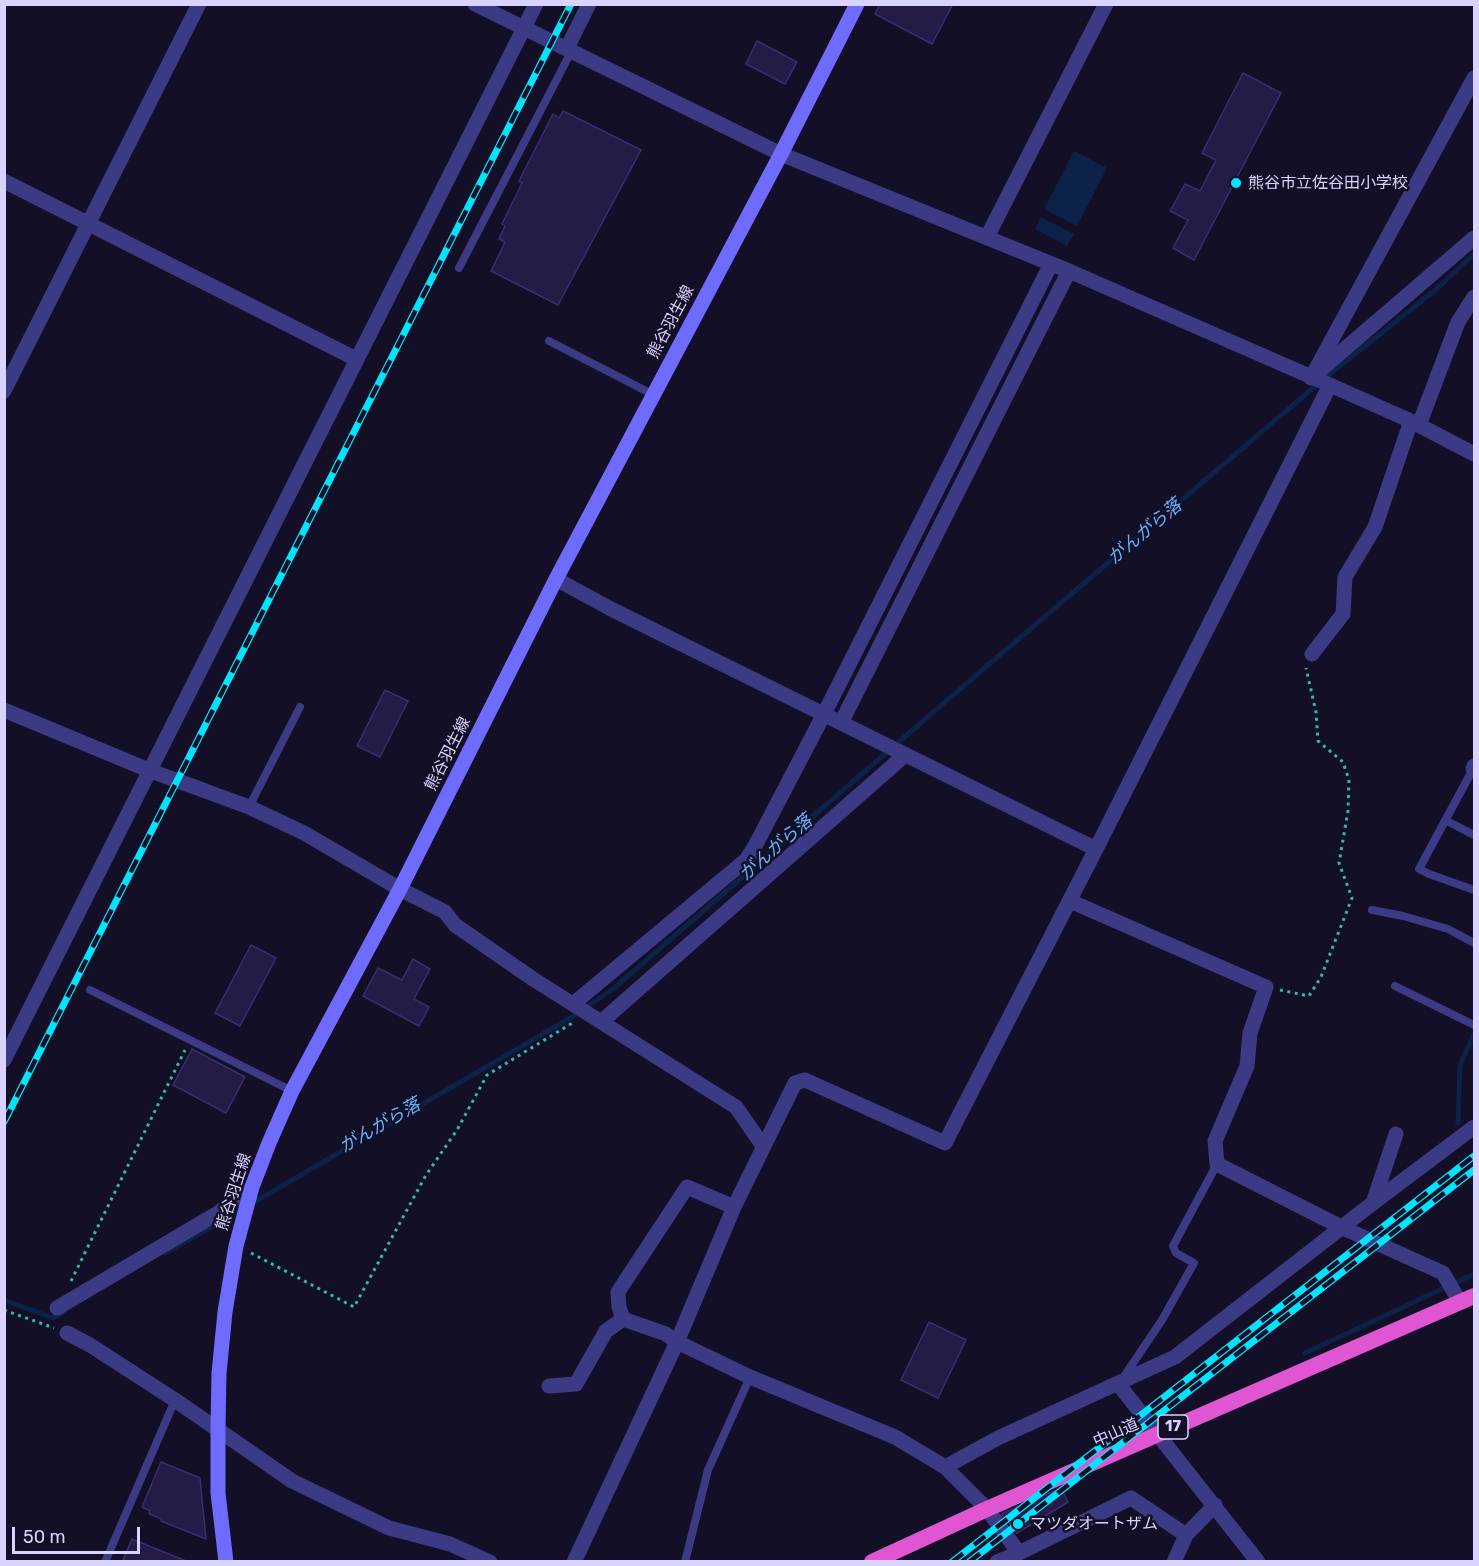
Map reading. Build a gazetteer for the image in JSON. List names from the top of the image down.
{
  "streets": {
    "highway": ["17", "中山道"],
    "main road": ["熊谷羽生線"]
  },
  "water": ["がんがら落"],
  "places": ["熊谷市立佐谷田小学校", "マツダオートザム"],
  "scale_bar": "50 m"
}
